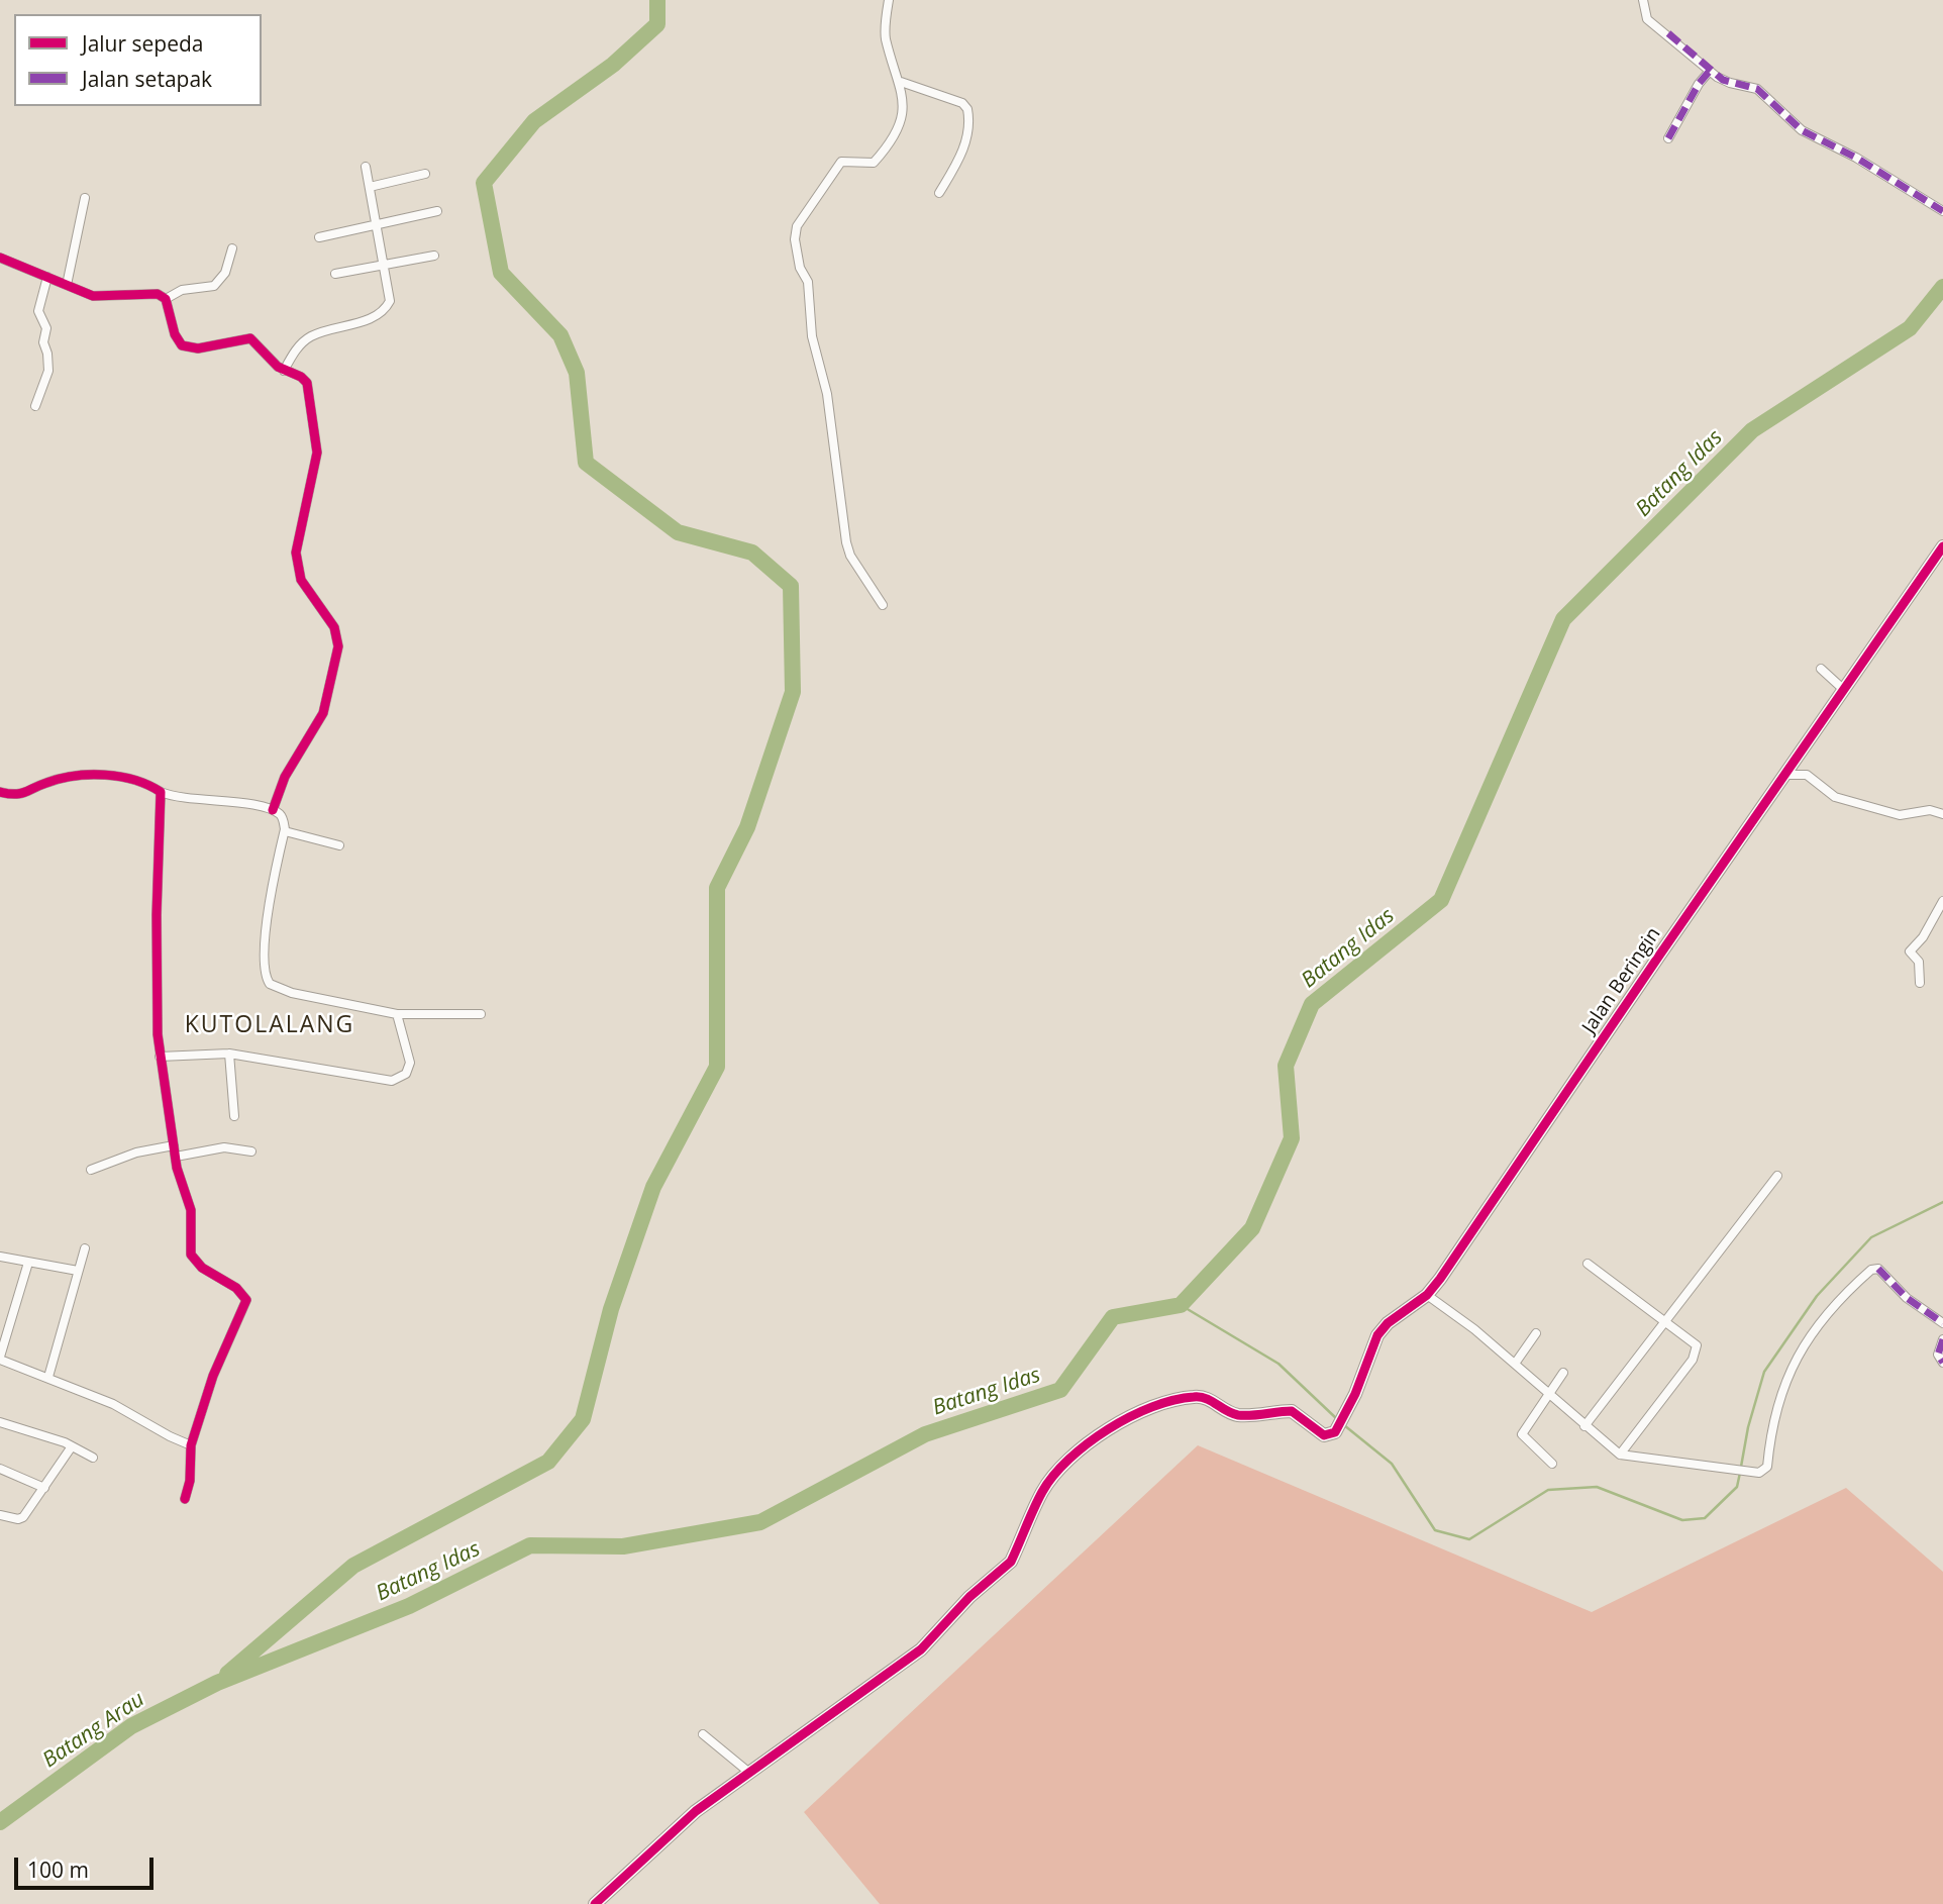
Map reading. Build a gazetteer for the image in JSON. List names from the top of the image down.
{
  "streets": {
    "street": ["Jalan Beringin"]
  },
  "districts": ["KUTOLALANG"],
  "water": ["Batang Idas", "Batang Arau"],
  "legend": ["Jalur sepeda", "Jalan setapak"],
  "scale_bar": "100 m"
}
